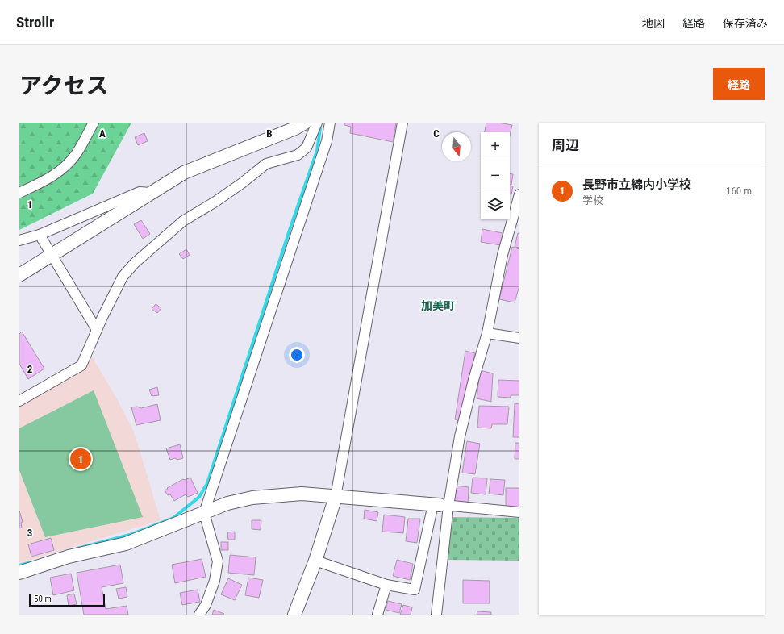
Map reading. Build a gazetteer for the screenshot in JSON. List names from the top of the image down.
{
  "districts": ["加美町"],
  "scale_bar": "50 m",
  "north": "bottom",
  "page": {
    "header": "Strollr",
    "nav": ["地図", "経路", "保存済み"],
    "title": "アクセス",
    "buttons": "経路",
    "heading": "周辺",
    "map_buttons": ["+", "−"],
    "list": [
      {
        "mark": "1",
        "name": "長野市立綿内小学校",
        "note": "学校",
        "value": "160 m"
      }
    ],
    "pins": "1",
    "scale": "50 m"
  },
  "grid": {
    "columns": ["A", "B", "C"],
    "rows": ["1", "2", "3"]
  }
}
